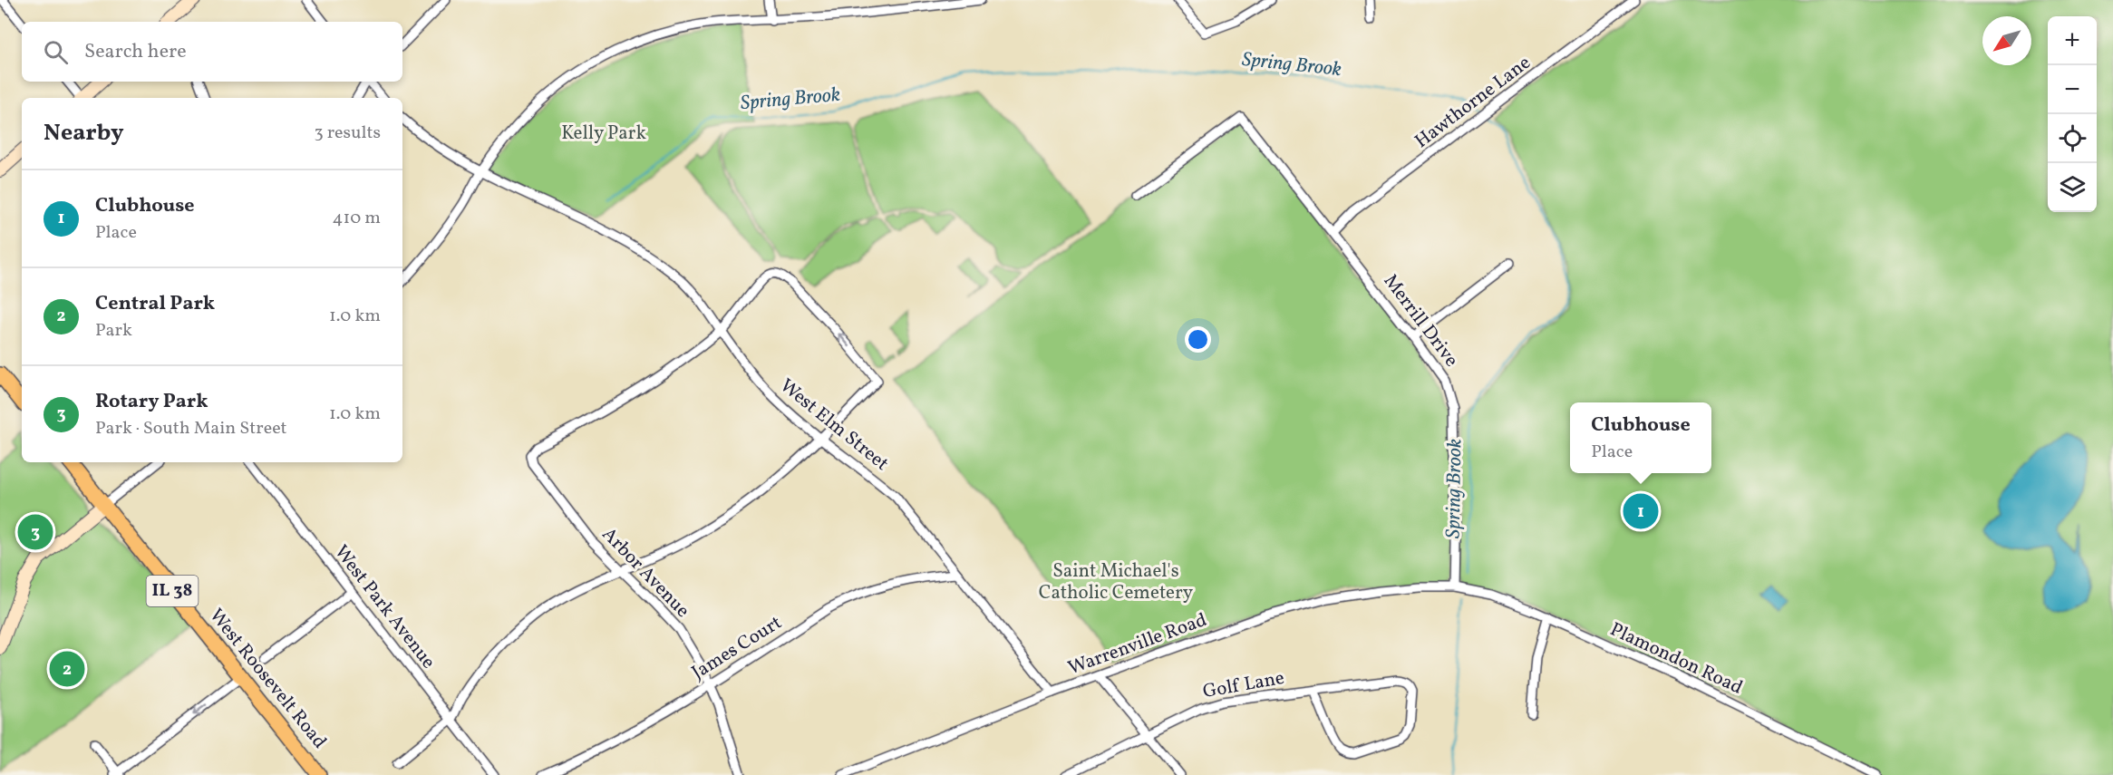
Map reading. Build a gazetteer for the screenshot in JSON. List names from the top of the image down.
{
  "streets": {
    "main road": ["IL 38", "West Roosevelt Road"],
    "street": [
      "Hawthorne Lane",
      "Merrill Drive",
      "West Elm Street",
      "Arbor Avenue",
      "West Park Avenue",
      "Warrenville Road",
      "James Court",
      "Plamondon Road",
      "Golf Lane"
    ]
  },
  "crossings": [
    ["Hawthorne Lane", "Merrill Drive"],
    ["Merrill Drive", "Warrenville Road"],
    ["Merrill Drive", "Plamondon Road"],
    ["West Elm Street", "Arbor Avenue"],
    ["West Elm Street", "Warrenville Road"],
    ["West Elm Street", "James Court"],
    ["Arbor Avenue", "James Court"],
    ["IL 38", "West Roosevelt Road"],
    ["Warrenville Road", "Plamondon Road"]
  ],
  "water": ["Spring Brook"],
  "parks": ["Kelly Park", "Saint Michael's Catholic Cemetery"],
  "north": "bottom left",
  "page": {
    "map_buttons": ["+", "−"],
    "search": "Search here",
    "heading": ["Nearby", "3 results"],
    "list": [
      {
        "mark": "1",
        "name": "Clubhouse",
        "note": "Place",
        "value": "410 m"
      },
      {
        "mark": "2",
        "name": "Central Park",
        "note": "Park",
        "value": "1.0 km"
      },
      {
        "mark": "3",
        "name": "Rotary Park",
        "note": "Park · South Main Street",
        "value": "1.0 km"
      }
    ],
    "popup": ["Clubhouse", "Place"],
    "pins": ["1", "3", "2"]
  }
}
